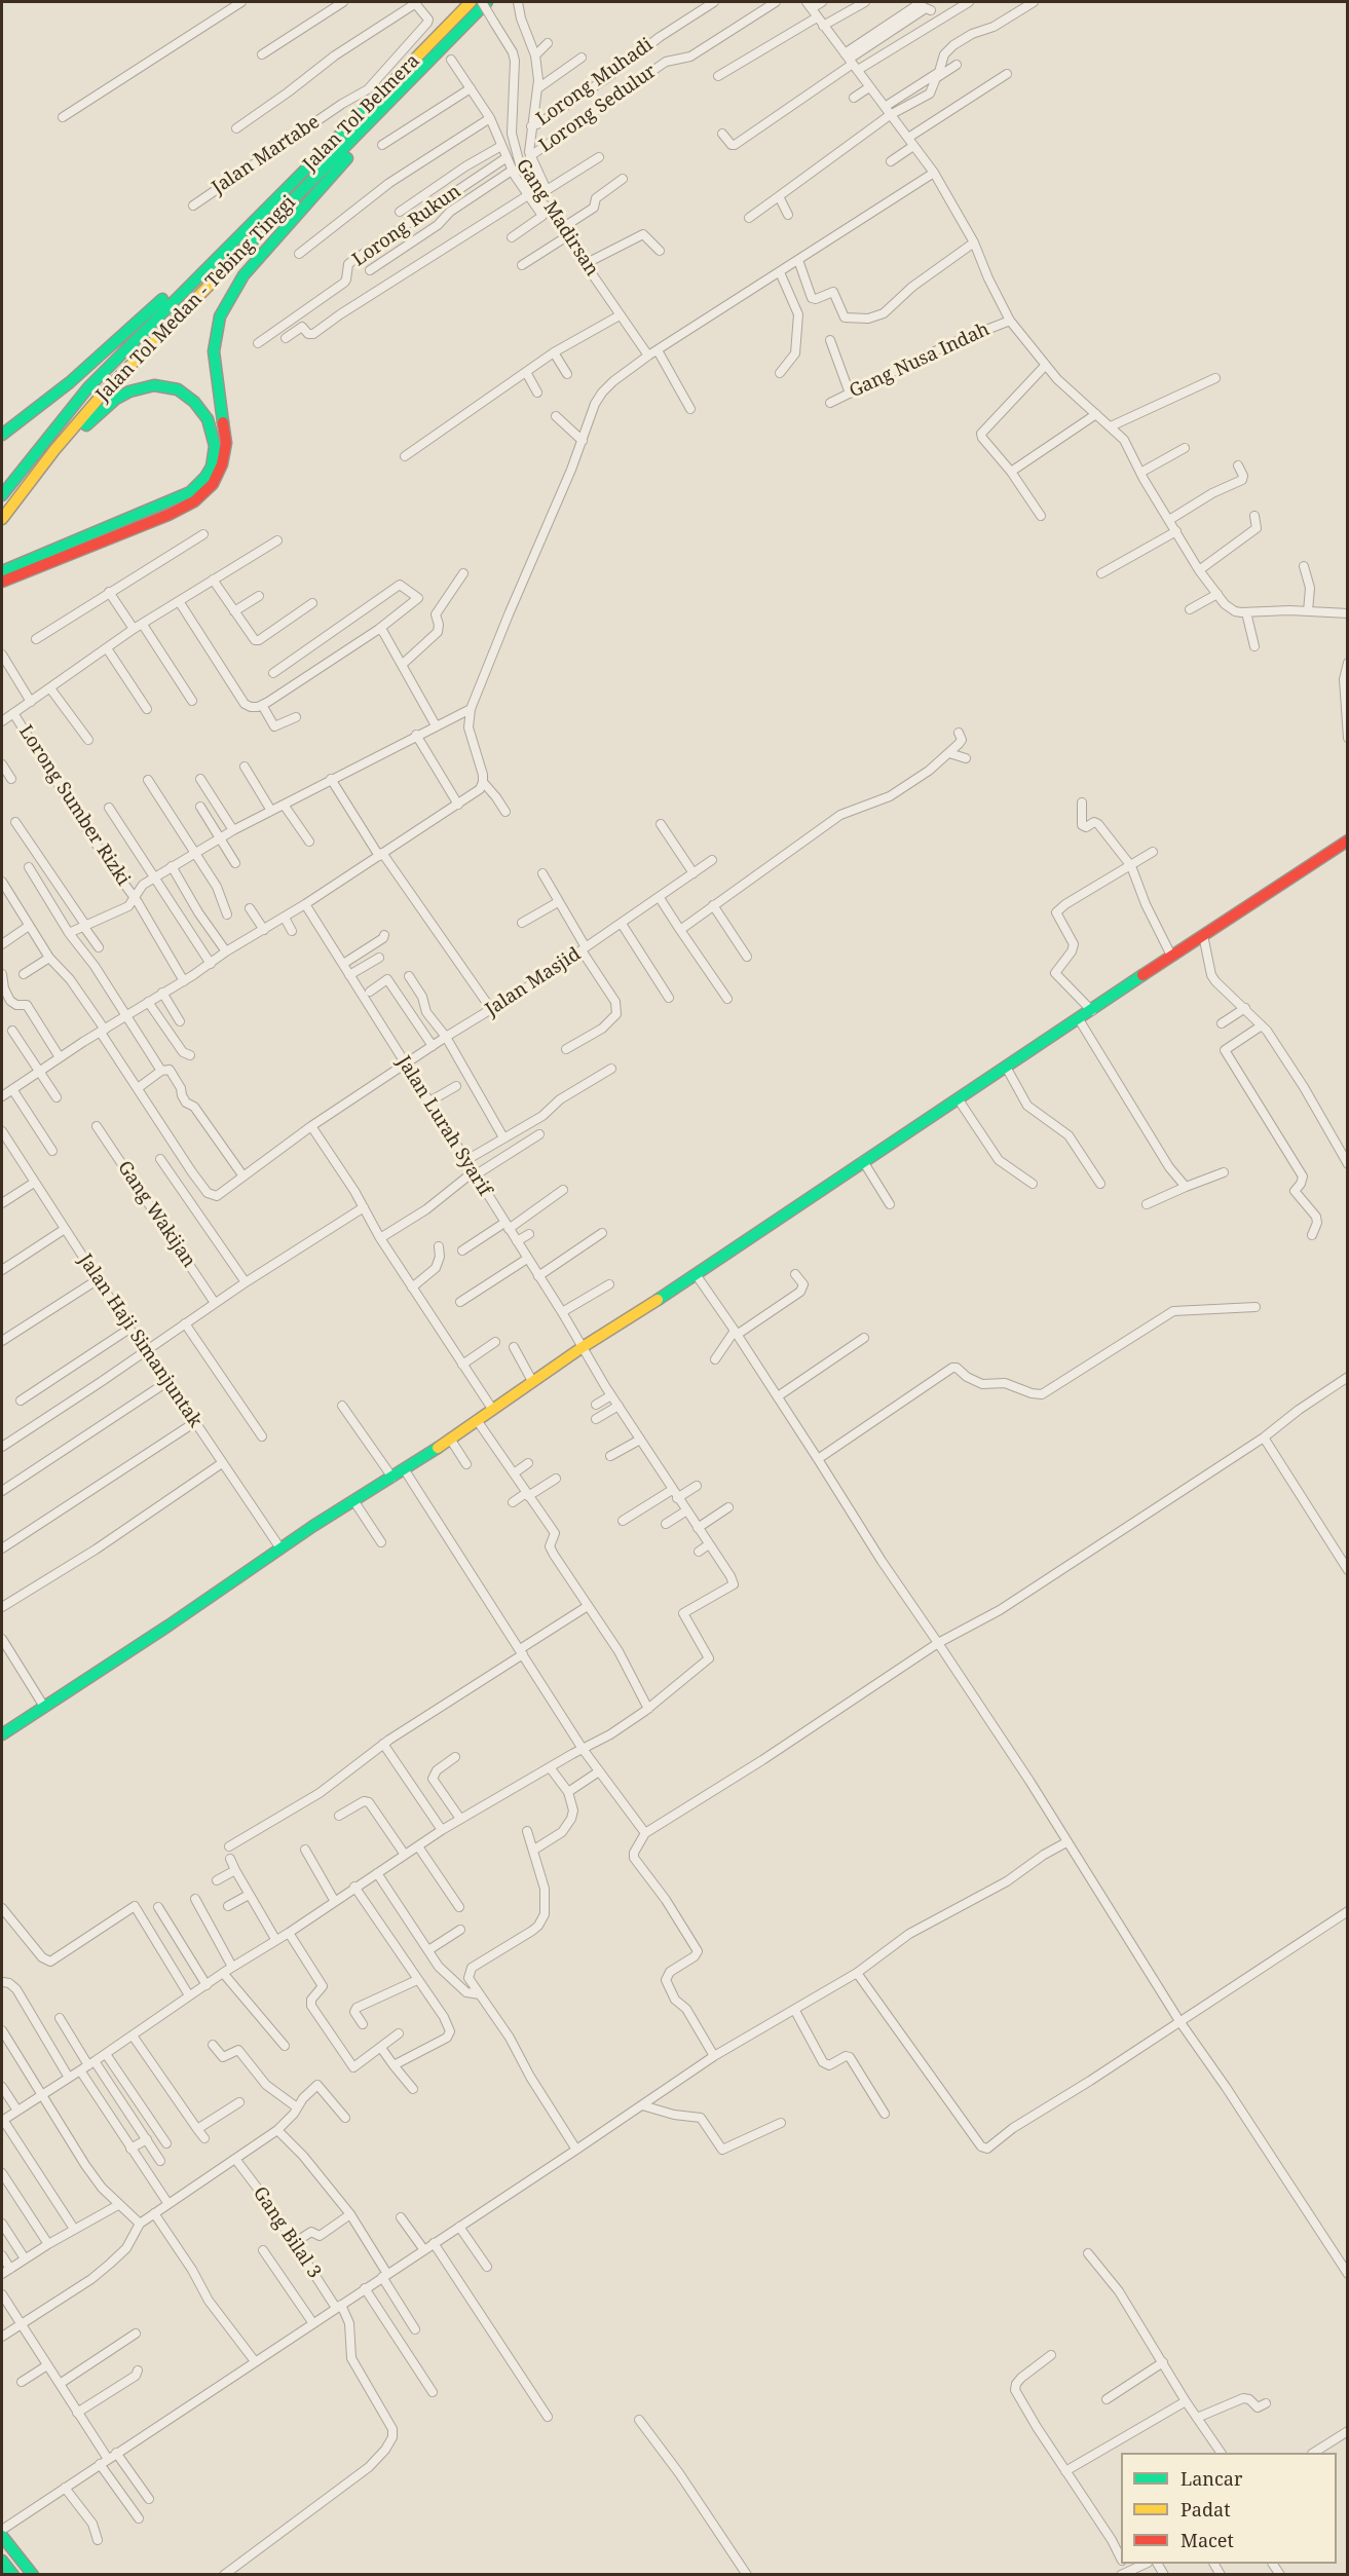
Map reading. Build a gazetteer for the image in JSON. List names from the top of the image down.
{
  "streets": {
    "main road": ["Jalan Tol Belmera", "Jalan Tol Medan - Tebing Tinggi"],
    "street": [
      "Lorong Muhadi",
      "Lorong Sedulur",
      "Jalan Martabe",
      "Gang Madirsan",
      "Lorong Rukun",
      "Gang Nusa Indah",
      "Lorong Sumber Rizki",
      "Jalan Masjid",
      "Jalan Lurah Syarif",
      "Gang Wakijan",
      "Jalan Haji Simanjuntak",
      "Gang Bilal 3"
    ]
  },
  "crossings": [
    ["Jalan Tol Belmera", "Jalan Tol Medan - Tebing Tinggi"],
    ["Jalan Masjid", "Jalan Lurah Syarif"]
  ],
  "legend": ["Lancar", "Padat", "Macet"]
}
